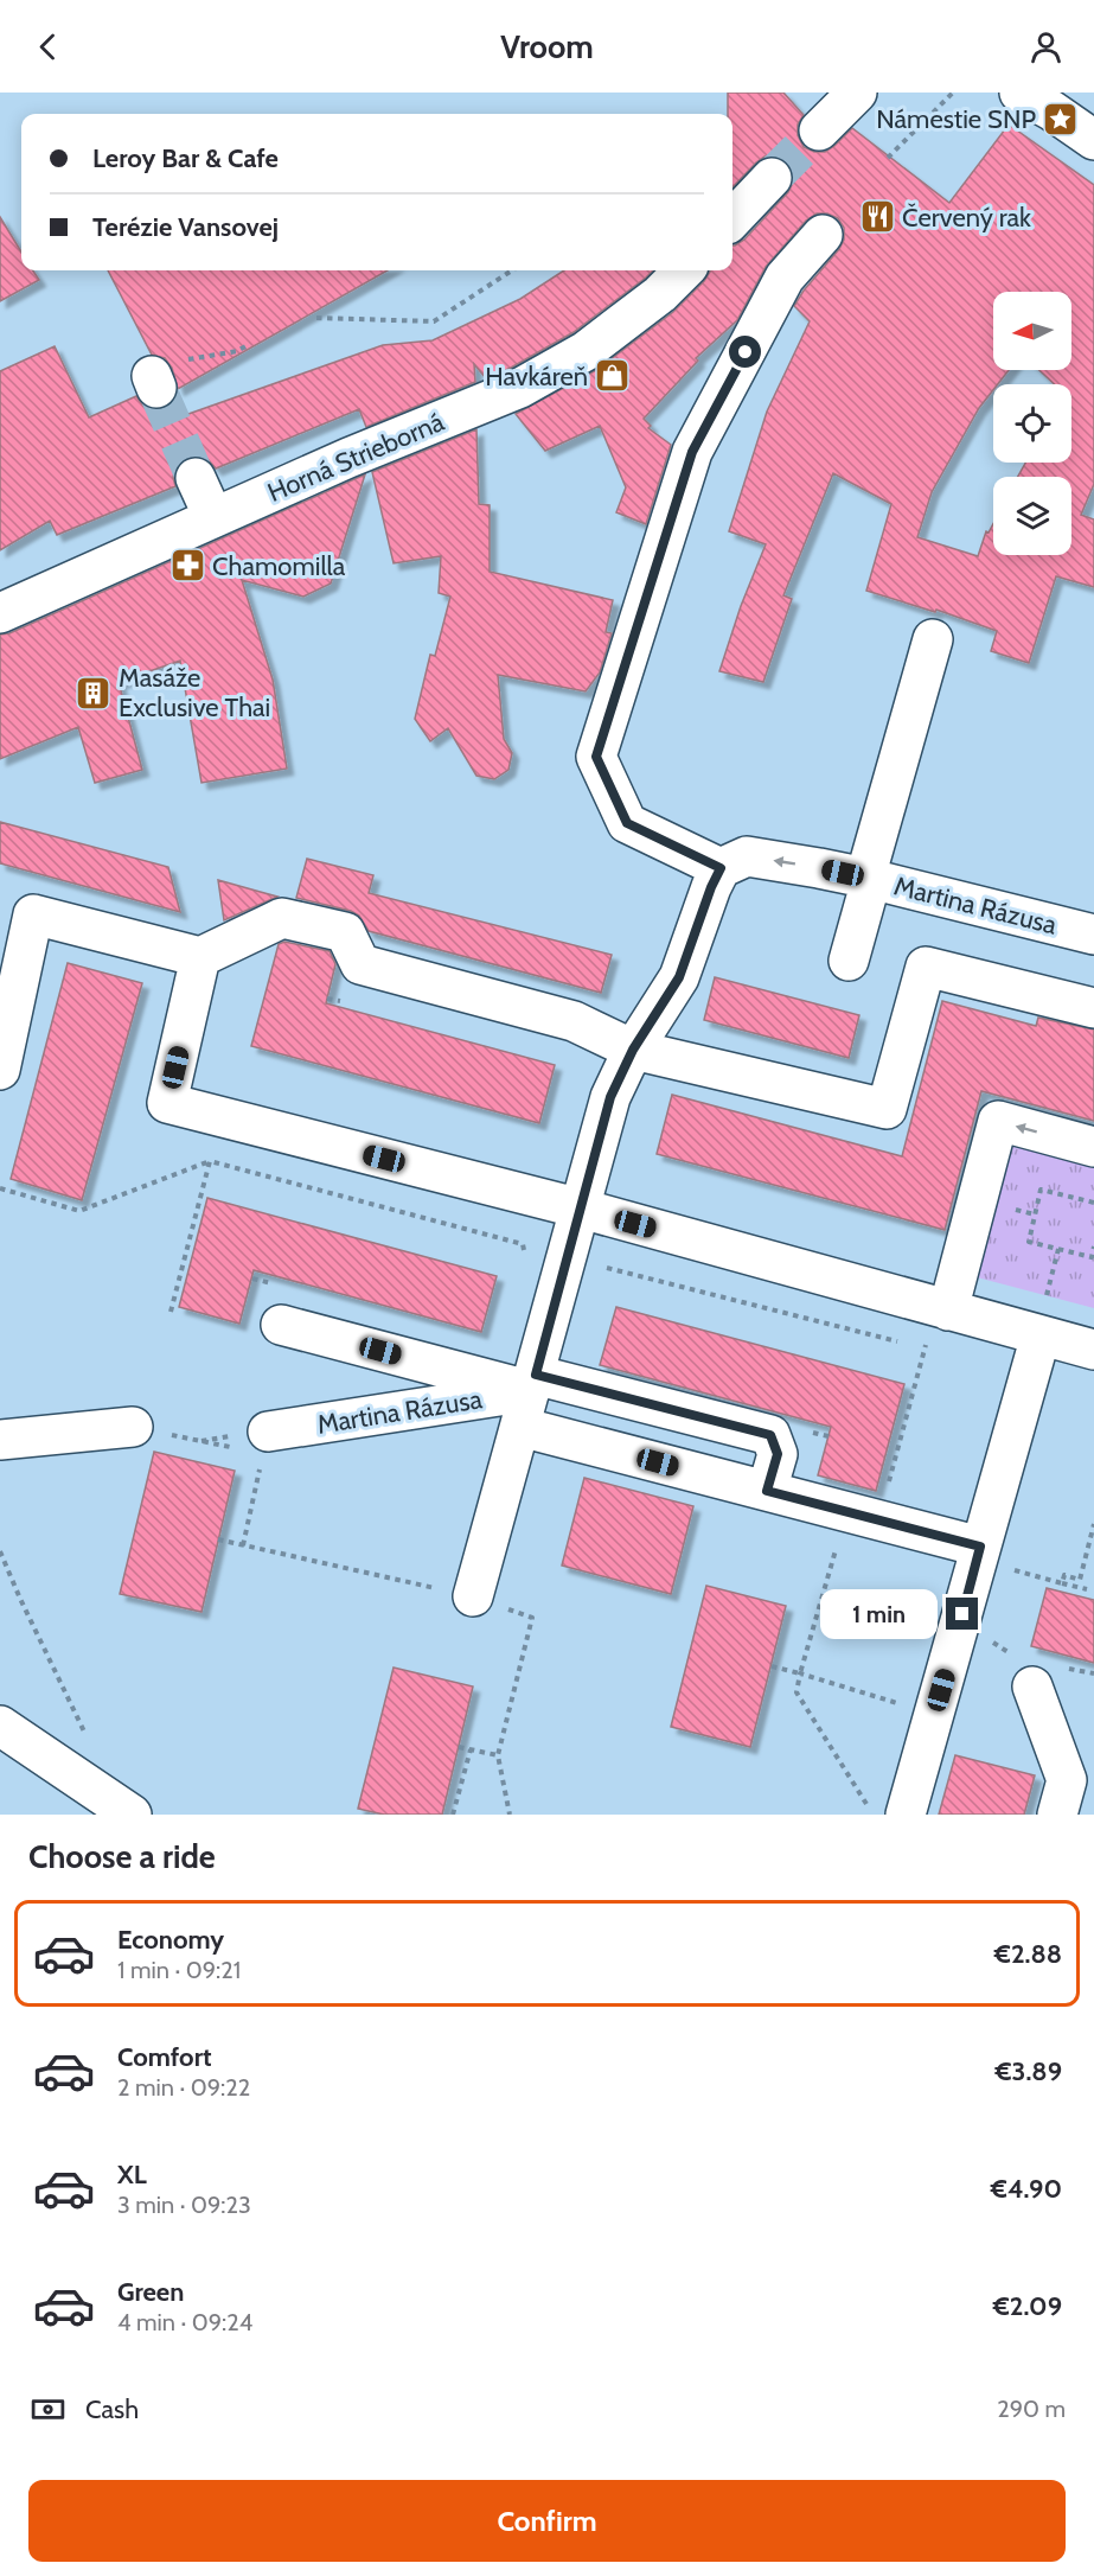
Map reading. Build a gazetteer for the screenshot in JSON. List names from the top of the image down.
{
  "streets": {
    "street": ["Horná Strieborná", "Martina Rázusa"]
  },
  "places": {
    "place": ["Námestie SNP"],
    "restaurant": ["Červený rak"],
    "shop": ["Havkáreň"],
    "pharmacy": ["Chamomilla"],
    "building": ["Masáže Exclusive Thai"]
  },
  "north": "left",
  "page": {
    "header": "Vroom",
    "banner": ["Leroy Bar & Cafe", "Terézie Vansovej"],
    "bubble": "1 min",
    "heading": "Choose a ride",
    "list": [
      {
        "name": "Economy",
        "note": "1 min · 09:21",
        "value": "€2.88"
      },
      {
        "name": "Comfort",
        "note": "2 min · 09:22",
        "value": "€3.89"
      },
      {
        "name": "XL",
        "note": "3 min · 09:23",
        "value": "€4.90"
      },
      {
        "name": "Green",
        "note": "4 min · 09:24",
        "value": "€2.09"
      }
    ],
    "pay": ["Cash", "290 m"],
    "buttons": "Confirm"
  }
}
